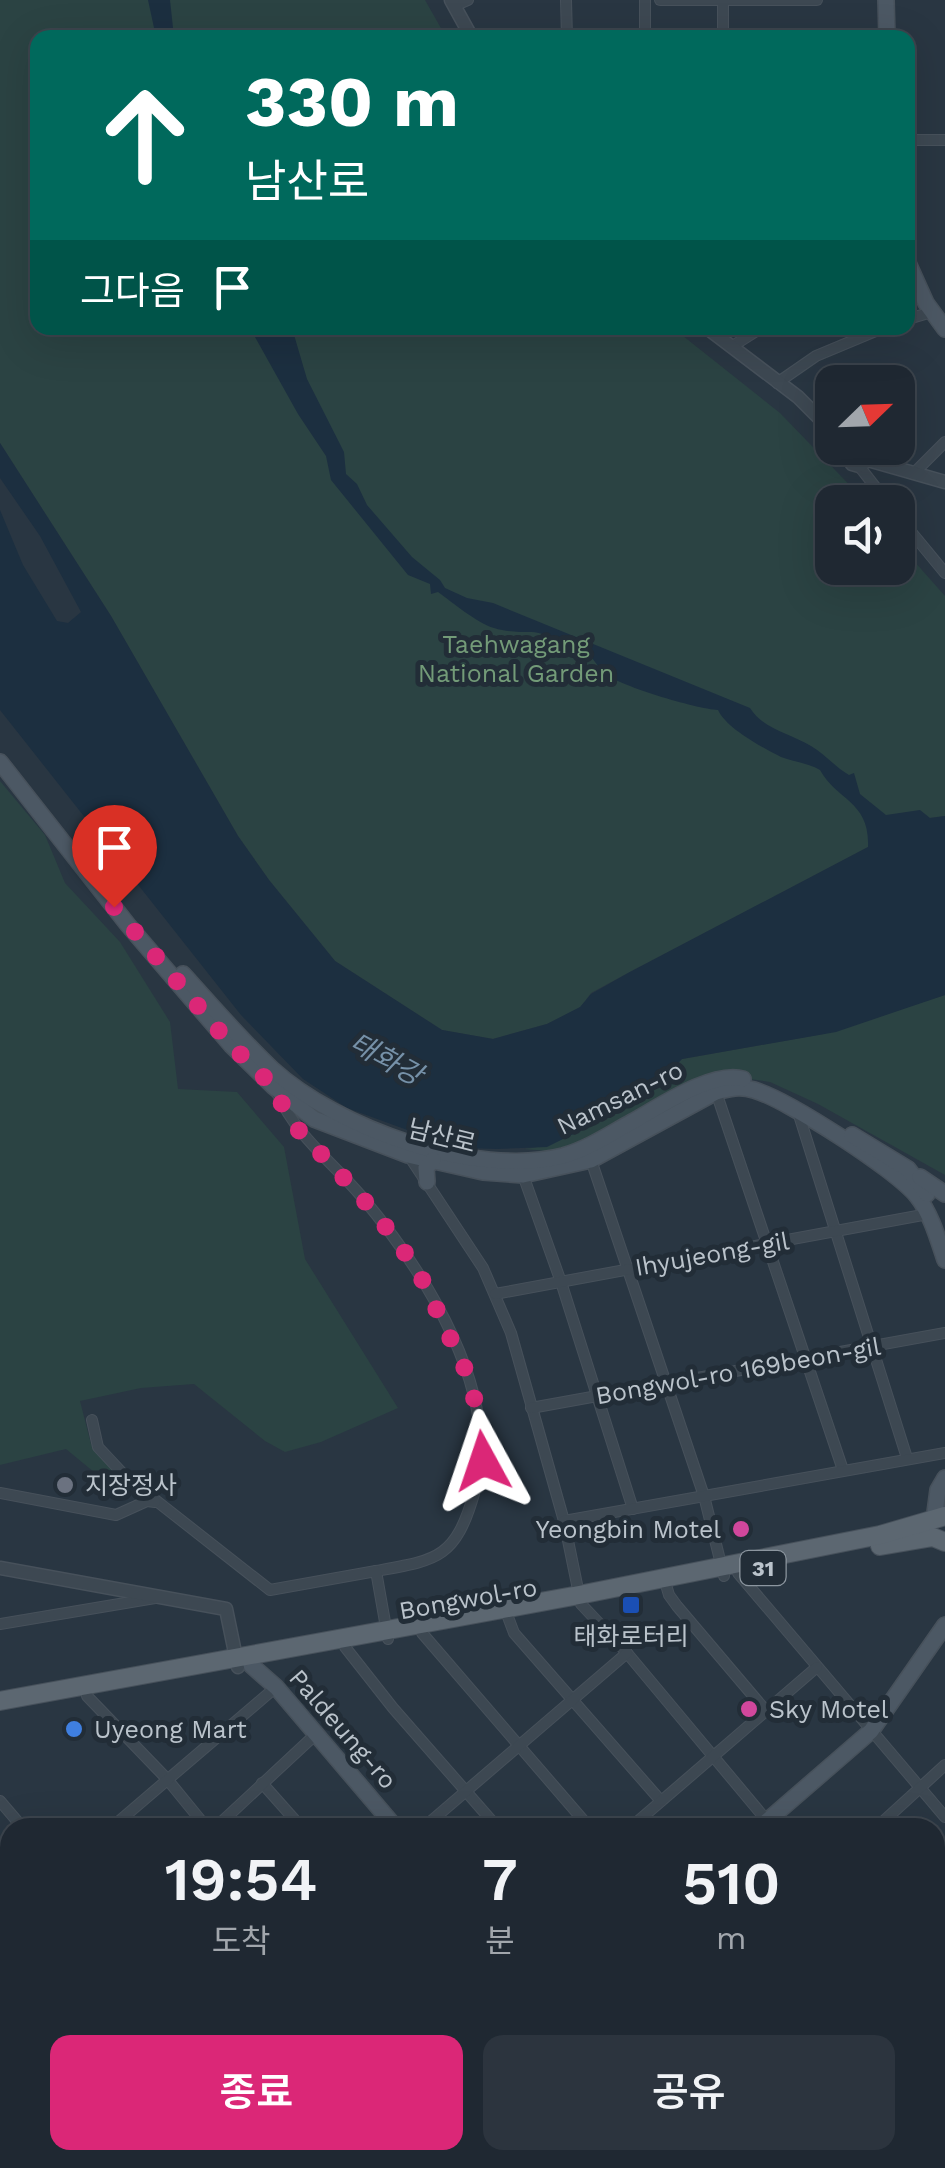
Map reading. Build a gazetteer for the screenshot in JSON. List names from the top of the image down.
{
  "streets": {
    "main road": [
      "Namsan-ro",
      "남산로",
      "31",
      "Bongwol-ro",
      "Paldeung-ro"
    ],
    "street": ["Ihyujeong-gil", "Bongwol-ro 169beon-gil"]
  },
  "crossings": [
    ["Namsan-ro", "남산로"],
    ["Bongwol-ro", "Paldeung-ro"]
  ],
  "water": ["태화강"],
  "parks": ["Taehwagang National Garden"],
  "places": {
    "other": [
      "지장정사",
      "Yeongbin Motel",
      "Sky Motel",
      "Uyeong Mart"
    ],
    "transit": ["태화로터리"]
  },
  "north": "top right",
  "page": {
    "turn": ["330 m", "남산로"],
    "then": "그다음",
    "eta": [
      "19:54",
      "도착",
      "7",
      "분",
      "510",
      "m"
    ],
    "buttons": ["종료", "공유"]
  }
}
